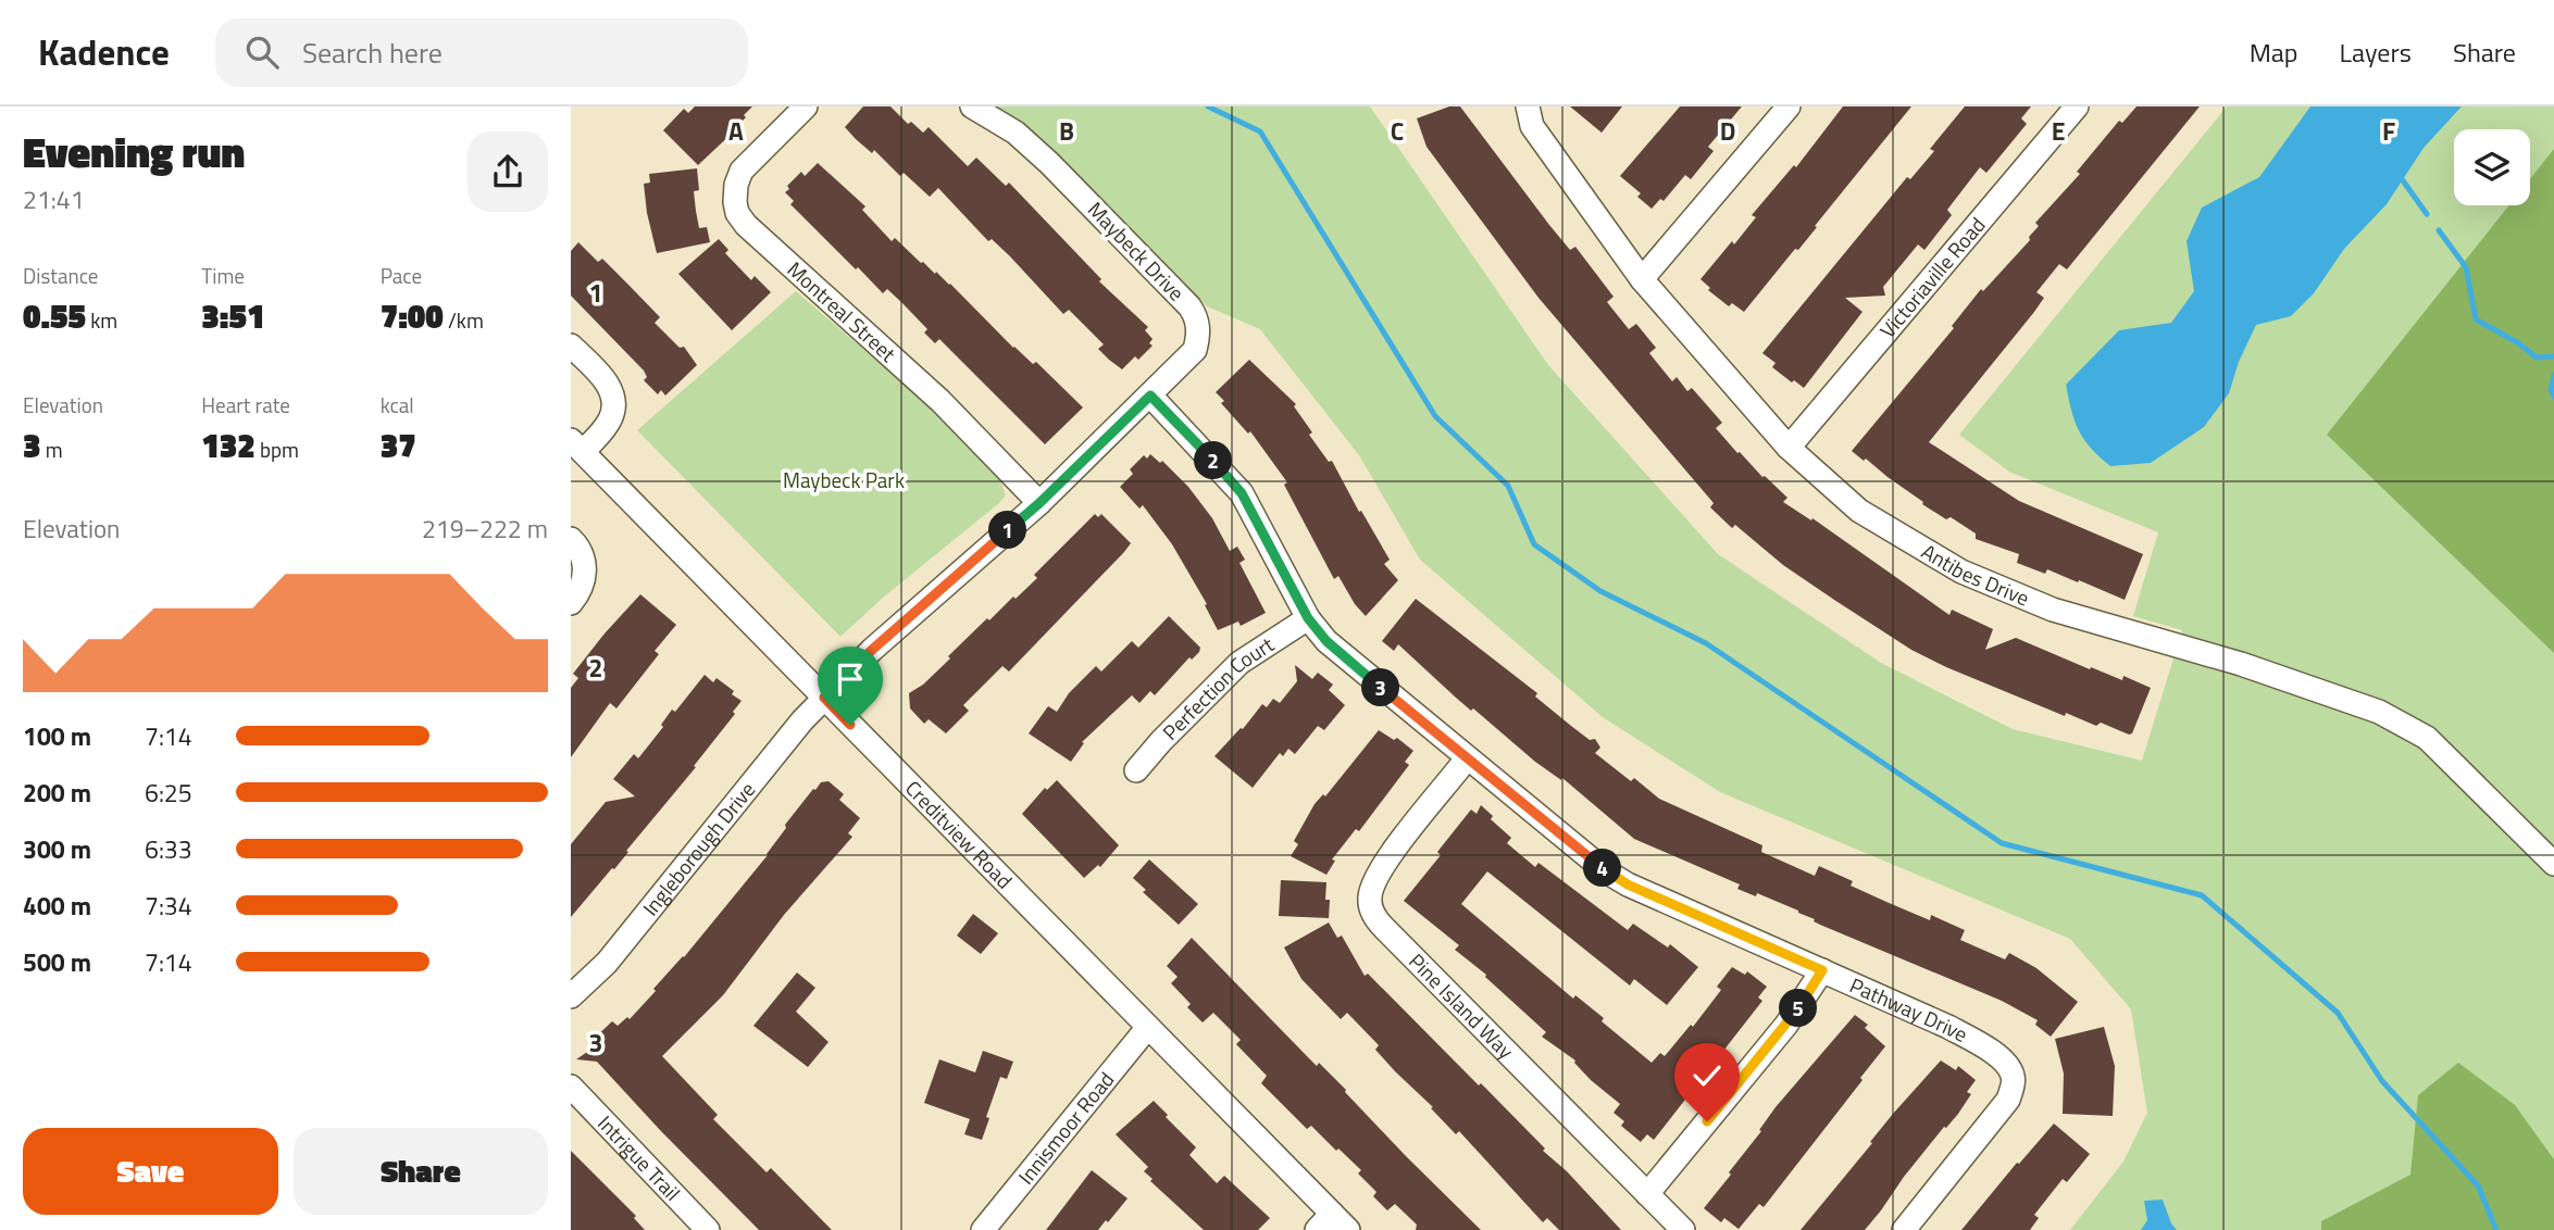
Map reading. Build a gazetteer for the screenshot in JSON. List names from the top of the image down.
{
  "streets": {
    "street": [
      "Maybeck Drive",
      "Victoriaville Road",
      "Montreal Street",
      "Antibes Drive",
      "Perfection Court",
      "Creditview Road",
      "Ingleborough Drive",
      "Pine Island Way",
      "Pathway Drive",
      "Innismoor Road",
      "Intrigue Trail"
    ]
  },
  "crossings": [
    ["Maybeck Drive", "Montreal Street"],
    ["Maybeck Drive", "Creditview Road"],
    ["Maybeck Drive", "Ingleborough Drive"],
    ["Maybeck Drive", "Pathway Drive"],
    ["Victoriaville Road", "Antibes Drive"],
    ["Perfection Court", "Pathway Drive"],
    ["Creditview Road", "Ingleborough Drive"],
    ["Creditview Road", "Innismoor Road"],
    ["Pine Island Way", "Pathway Drive"]
  ],
  "parks": ["Maybeck Park"],
  "page": {
    "header": "Kadence",
    "search": "Search here",
    "nav": ["Map", "Layers", "Share"],
    "heading": ["Evening run", "21:41"],
    "stats": [
      ["Distance", "0.55 km"],
      ["Time", "3:51"],
      ["Pace", "7:00 /km"],
      ["Elevation", "3 m"],
      ["Heart rate", "132 bpm"],
      ["kcal", "37"]
    ],
    "pins": [
      "2",
      "1",
      "3",
      "4",
      "5"
    ],
    "chart": ["Elevation", "219–222 m"],
    "list": [
      {
        "name": "100 m",
        "note": "7:14"
      },
      {
        "name": "200 m",
        "note": "6:25"
      },
      {
        "name": "300 m",
        "note": "6:33"
      },
      {
        "name": "400 m",
        "note": "7:34"
      },
      {
        "name": "500 m",
        "note": "7:14"
      }
    ],
    "buttons": ["Save", "Share"]
  },
  "grid": {
    "columns": [
      "A",
      "B",
      "C",
      "D",
      "E",
      "F"
    ],
    "rows": ["1", "2", "3"]
  }
}
